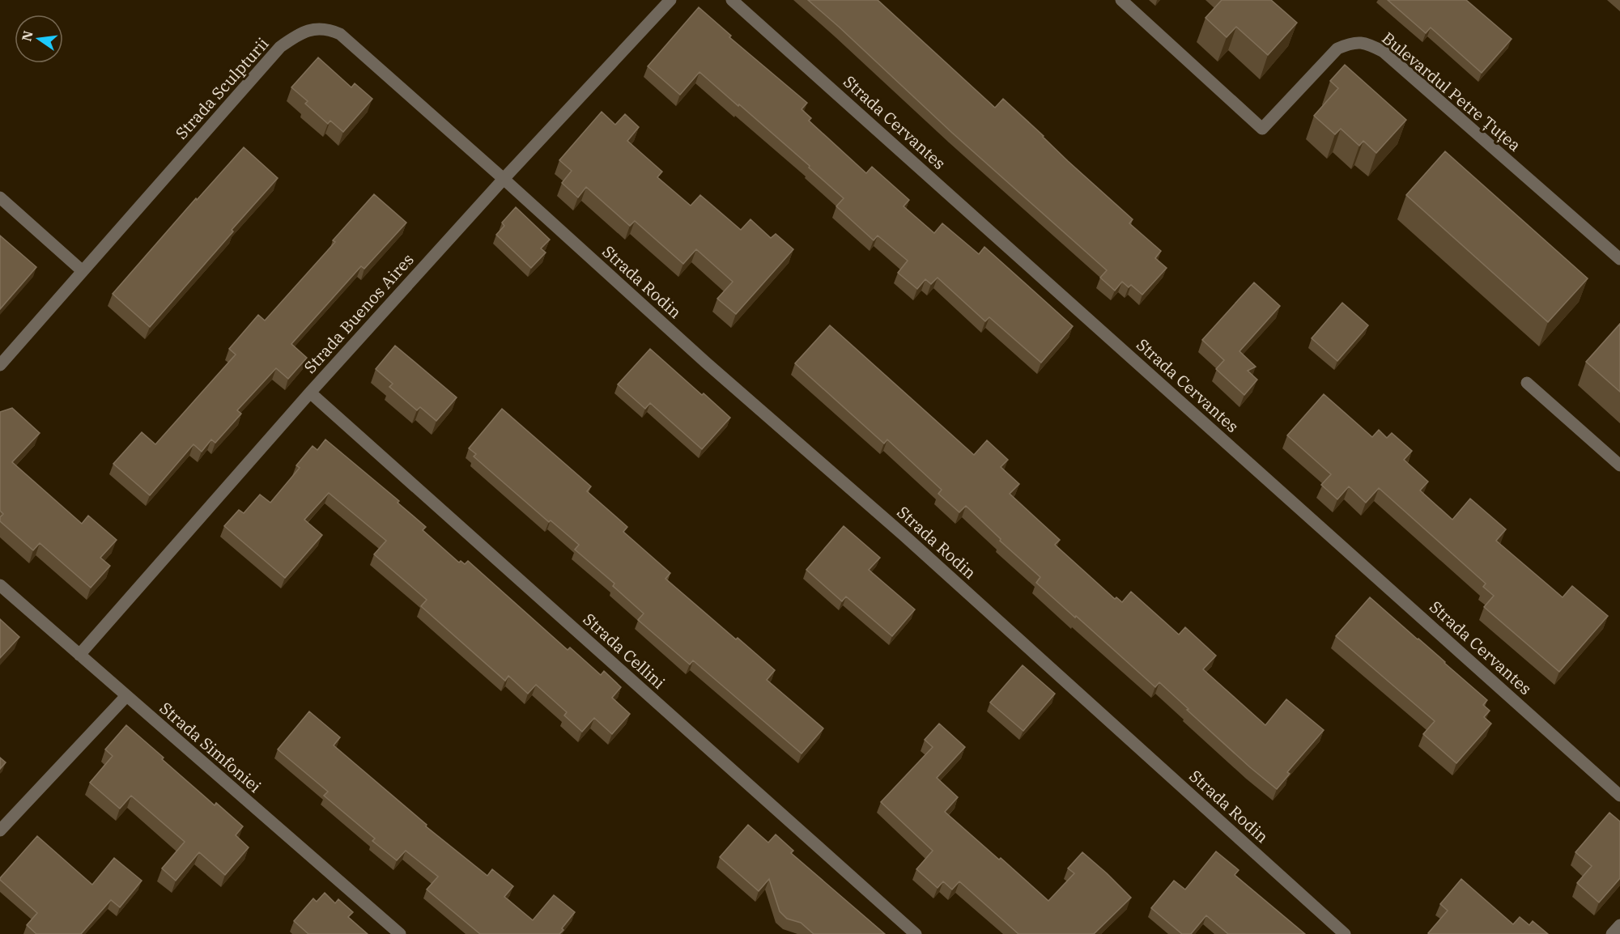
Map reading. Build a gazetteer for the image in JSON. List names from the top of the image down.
{
  "streets": {
    "street": [
      "Strada Sculpturii",
      "Bulevardul Petre Țuțea",
      "Strada Cervantes",
      "Strada Rodin",
      "Strada Buenos Aires",
      "Strada Cellini",
      "Strada Simfoniei"
    ]
  },
  "crossings": [
    ["Strada Sculpturii", "Strada Rodin"],
    ["Strada Sculpturii", "Strada Buenos Aires"],
    ["Strada Rodin", "Strada Buenos Aires"],
    ["Strada Buenos Aires", "Strada Cellini"],
    ["Strada Buenos Aires", "Strada Simfoniei"]
  ],
  "north": "left"
}
